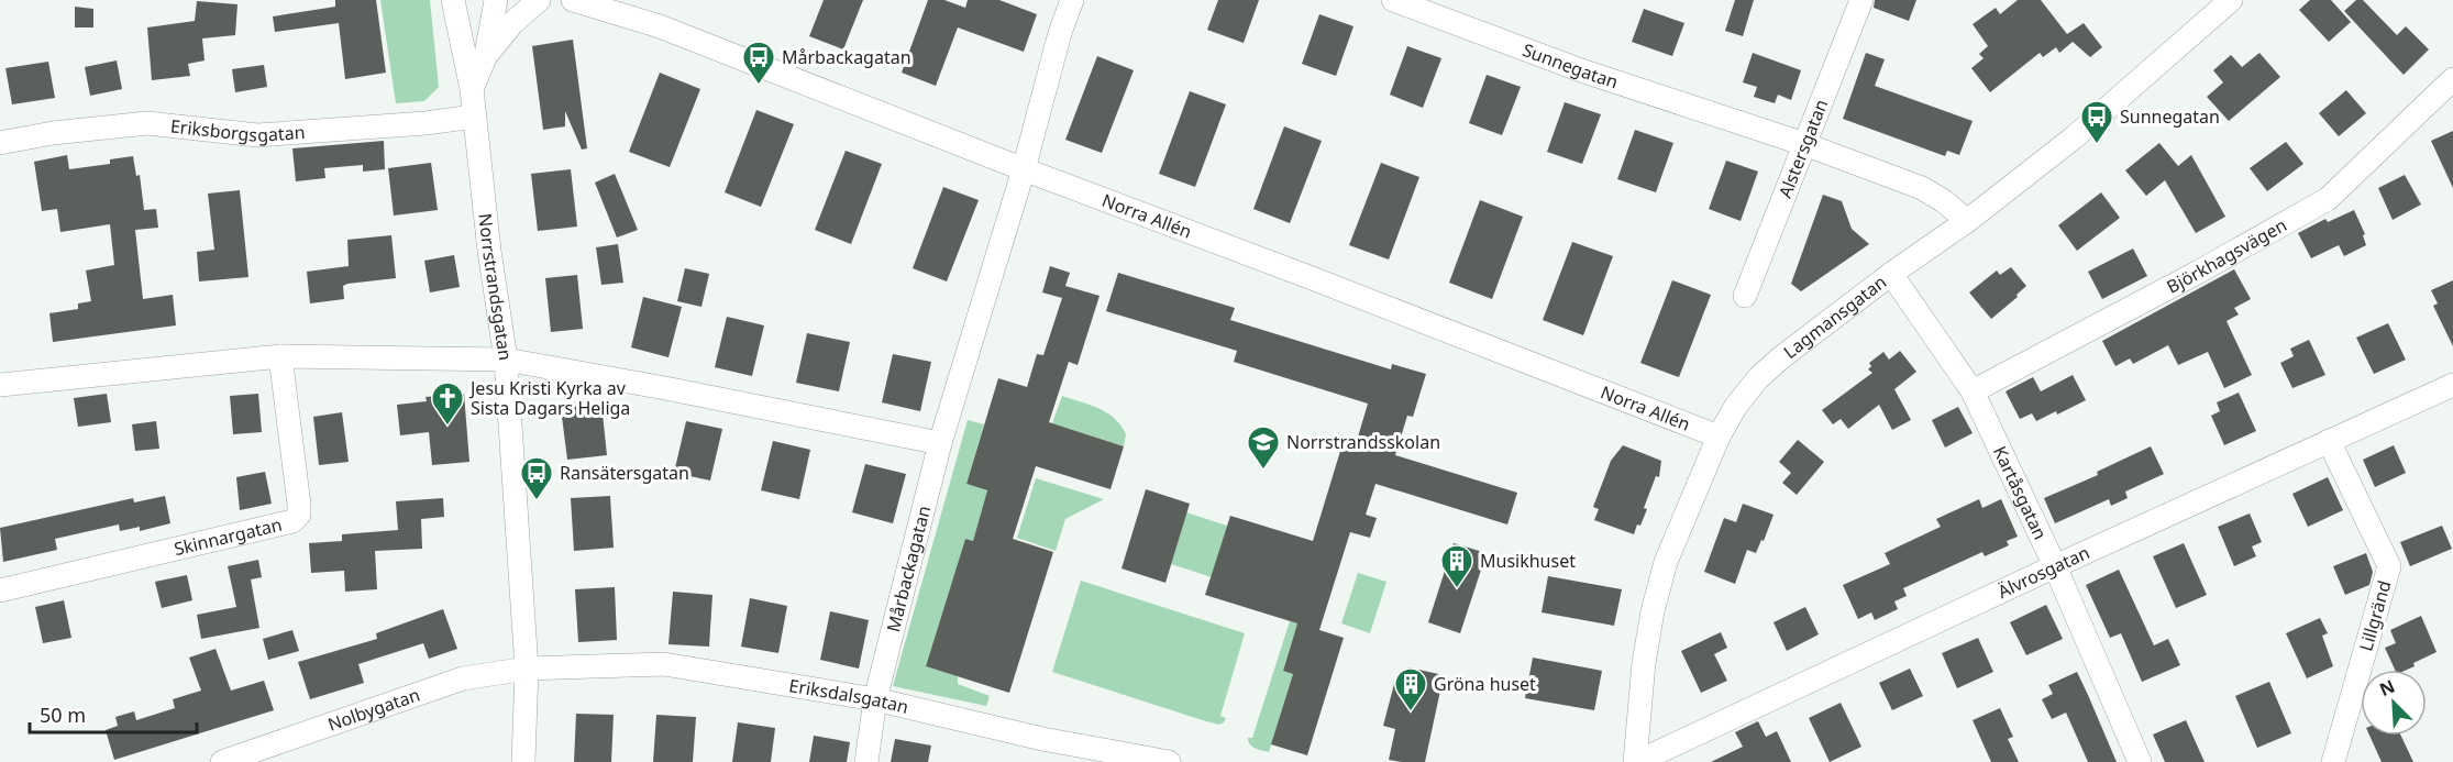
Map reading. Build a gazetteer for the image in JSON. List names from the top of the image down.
{
  "streets": {
    "street": [
      "Sunnegatan",
      "Eriksborgsgatan",
      "Alstersgatan",
      "Norra Allén",
      "Björkhagsvägen",
      "Norrstrandsgatan",
      "Lagmansgatan",
      "Kartåsgatan",
      "Skinnargatan",
      "Mårbackagatan",
      "Älvrosgatan",
      "Lillgränd",
      "Eriksdalsgatan",
      "Nolbygatan"
    ]
  },
  "crossings": [
    ["Sunnegatan", "Alstersgatan"],
    ["Sunnegatan", "Lagmansgatan"],
    ["Eriksborgsgatan", "Norrstrandsgatan"],
    ["Norra Allén", "Lagmansgatan"],
    ["Norra Allén", "Mårbackagatan"],
    ["Björkhagsvägen", "Kartåsgatan"],
    ["Norrstrandsgatan", "Eriksdalsgatan"],
    ["Norrstrandsgatan", "Nolbygatan"],
    ["Lagmansgatan", "Kartåsgatan"],
    ["Lagmansgatan", "Älvrosgatan"],
    ["Kartåsgatan", "Älvrosgatan"],
    ["Mårbackagatan", "Eriksdalsgatan"],
    ["Älvrosgatan", "Lillgränd"],
    ["Eriksdalsgatan", "Nolbygatan"]
  ],
  "places": {
    "bus stop": ["Mårbackagatan", "Sunnegatan", "Ransätersgatan"],
    "church": ["Jesu Kristi Kyrka av Sista Dagars Heliga"],
    "school or university": ["Norrstrandsskolan"],
    "building": ["Musikhuset", "Gröna huset"]
  },
  "scale_bar": "50 m",
  "north": "top left"
}
